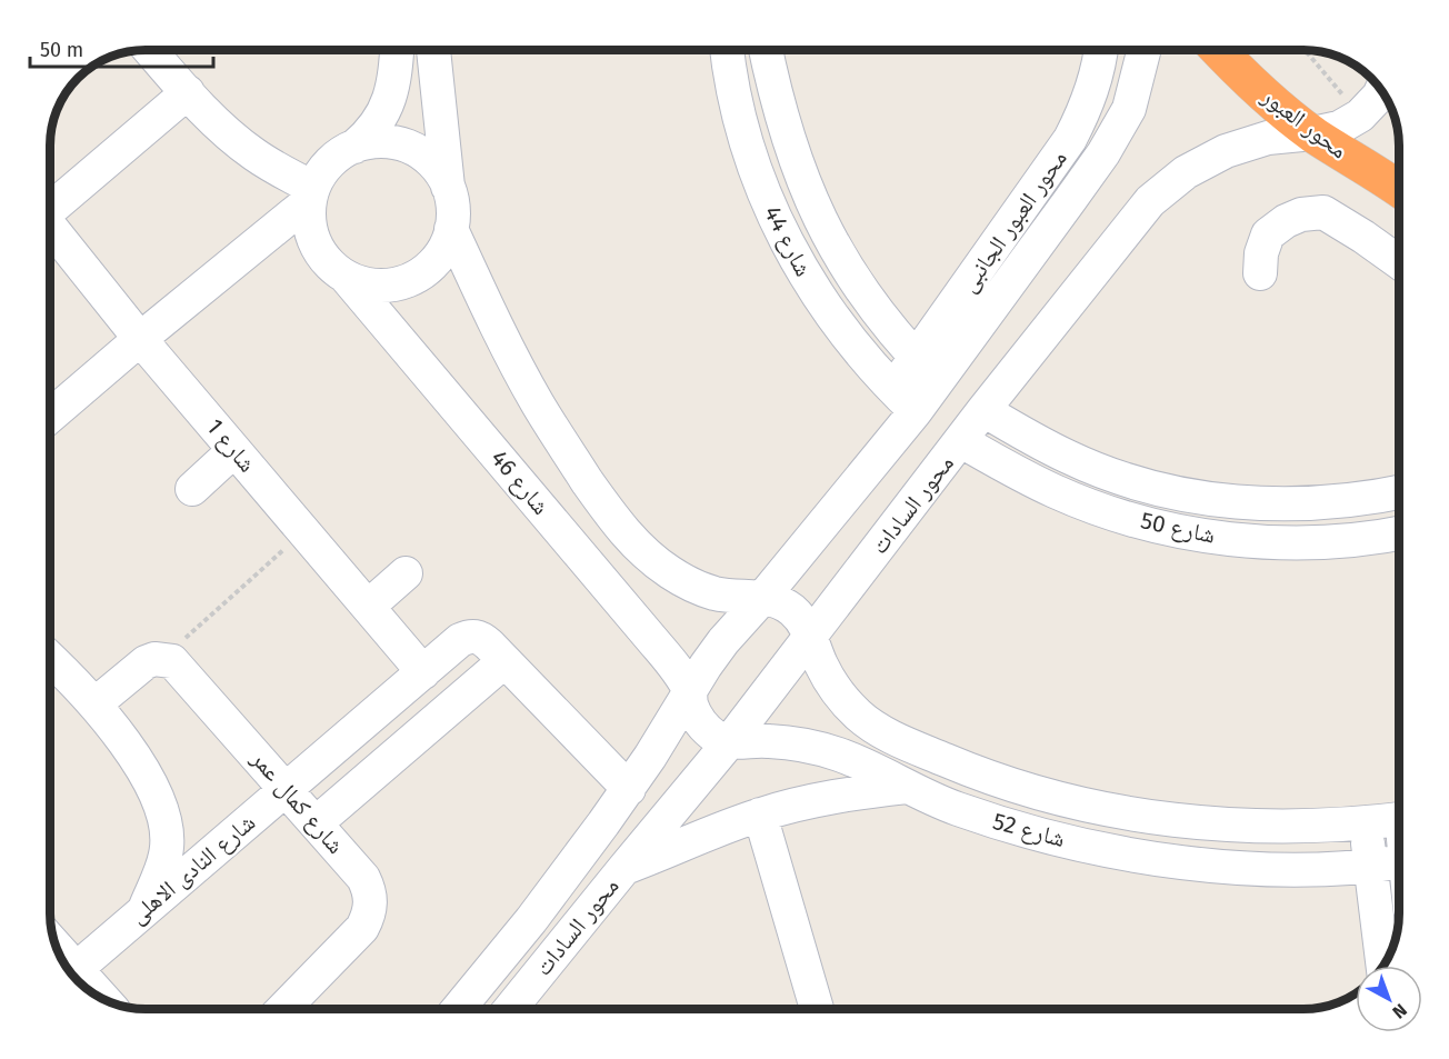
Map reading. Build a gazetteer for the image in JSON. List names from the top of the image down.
{
  "streets": {
    "highway": ["محور العبور"],
    "street": [
      "محور العبور الجانبى",
      "شارع 44",
      "شارع 1",
      "شارع 46",
      "محور السادات",
      "شارع 50",
      "شارع كمال عمر",
      "شارع 52",
      "شارع النادى الاهلى"
    ]
  },
  "crossings": [
    ["محور العبور", "محور السادات"],
    ["محور العبور الجانبى", "شارع 44"],
    ["محور العبور الجانبى", "محور السادات"],
    ["شارع 44", "محور السادات"],
    ["شارع 1", "شارع النادى الاهلى"],
    ["شارع 46", "محور السادات"],
    ["محور السادات", "شارع 50"],
    ["محور السادات", "شارع 52"],
    ["شارع كمال عمر", "شارع النادى الاهلى"]
  ],
  "scale_bar": "50 m",
  "north": "bottom right"
}
